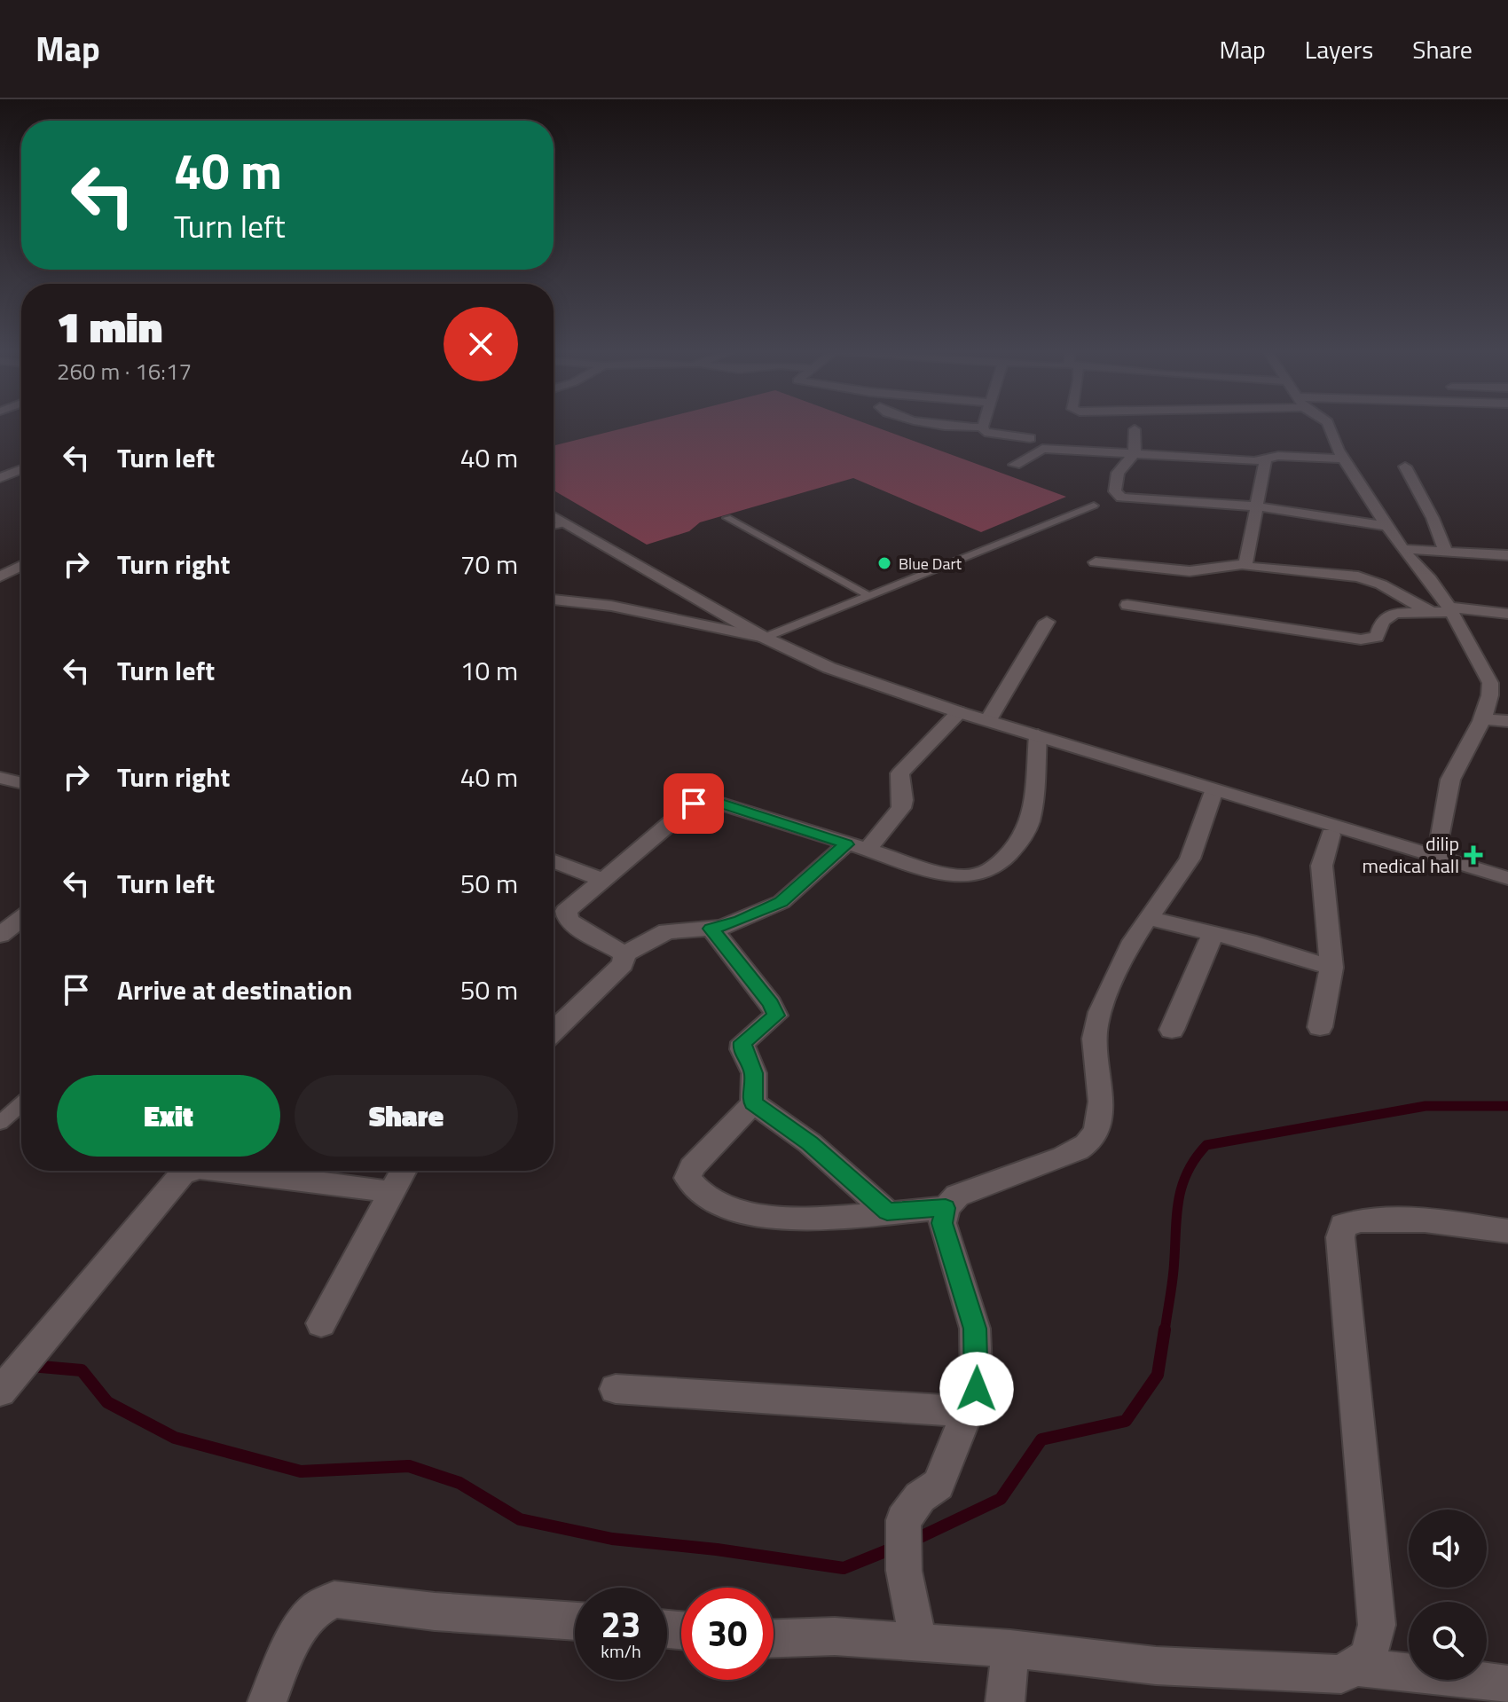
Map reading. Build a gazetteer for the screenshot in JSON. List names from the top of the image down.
{
  "places": {
    "other": ["Blue Dart"],
    "health": ["dilip medical hall"]
  },
  "page": {
    "header": "Map",
    "nav": ["Map", "Layers", "Share"],
    "turn": ["40 m", "Turn left"],
    "heading": ["1 min", "260 m · 16:17"],
    "list": [
      {
        "name": "Turn left",
        "value": "40 m"
      },
      {
        "name": "Turn right",
        "value": "70 m"
      },
      {
        "name": "Turn left",
        "value": "10 m"
      },
      {
        "name": "Turn right",
        "value": "40 m"
      },
      {
        "name": "Turn left",
        "value": "50 m"
      },
      {
        "name": "Arrive at destination",
        "value": "50 m"
      }
    ],
    "buttons": ["Exit", "Share"],
    "speed": "23 km/h",
    "limit": "30"
  }
}
